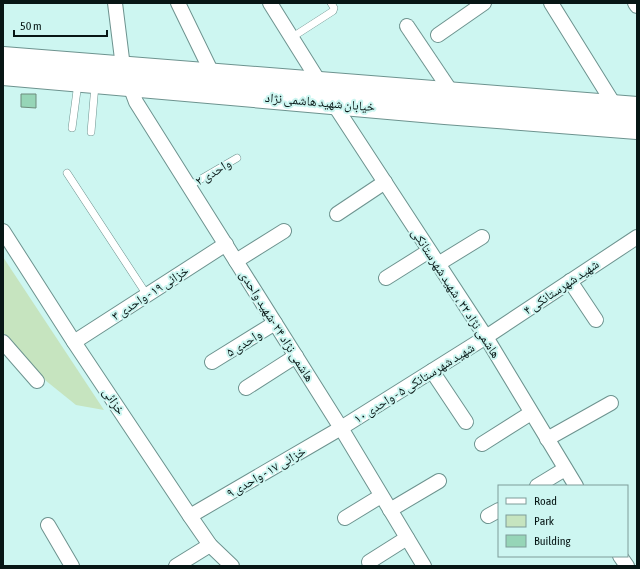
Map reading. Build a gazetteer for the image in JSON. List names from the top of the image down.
{
  "streets": {
    "main road": ["خیابان شهید هاشمی نژاد"],
    "street": [
      "شهید شهرستانکی ۴",
      "خزائی ۱۹ - واحدی ۳",
      "هاشمی نژاد ۲۲ ، شهید شهرستانکی",
      "هاشمی نژاد ۲۴ -شهید واحدی",
      "واحدی ۵",
      "شهید شهرستانکی ۵ - واحدی ۱۰",
      "خزائی",
      "خزائی ۱۷ - واحدی ۹"
    ],
    "lane": ["واحدی ۲"]
  },
  "crossings": [
    ["خیابان شهید هاشمی نژاد", "هاشمی نژاد ۲۲ ، شهید شهرستانکی"],
    ["خیابان شهید هاشمی نژاد", "هاشمی نژاد ۲۴ -شهید واحدی"],
    ["واحدی ۲", "هاشمی نژاد ۲۴ -شهید واحدی"],
    ["شهید شهرستانکی ۴", "هاشمی نژاد ۲۲ ، شهید شهرستانکی"],
    ["شهید شهرستانکی ۴", "شهید شهرستانکی ۵ - واحدی ۱۰"],
    ["خزائی ۱۹ - واحدی ۳", "هاشمی نژاد ۲۴ -شهید واحدی"],
    ["خزائی ۱۹ - واحدی ۳", "خزائی"],
    ["هاشمی نژاد ۲۲ ، شهید شهرستانکی", "شهید شهرستانکی ۵ - واحدی ۱۰"],
    ["هاشمی نژاد ۲۴ -شهید واحدی", "واحدی ۵"],
    ["هاشمی نژاد ۲۴ -شهید واحدی", "شهید شهرستانکی ۵ - واحدی ۱۰"],
    ["هاشمی نژاد ۲۴ -شهید واحدی", "خزائی ۱۷ - واحدی ۹"],
    ["شهید شهرستانکی ۵ - واحدی ۱۰", "خزائی ۱۷ - واحدی ۹"],
    ["خزائی", "خزائی ۱۷ - واحدی ۹"]
  ],
  "legend": ["Road", "Park", "Building"],
  "scale_bar": "50 m"
}
